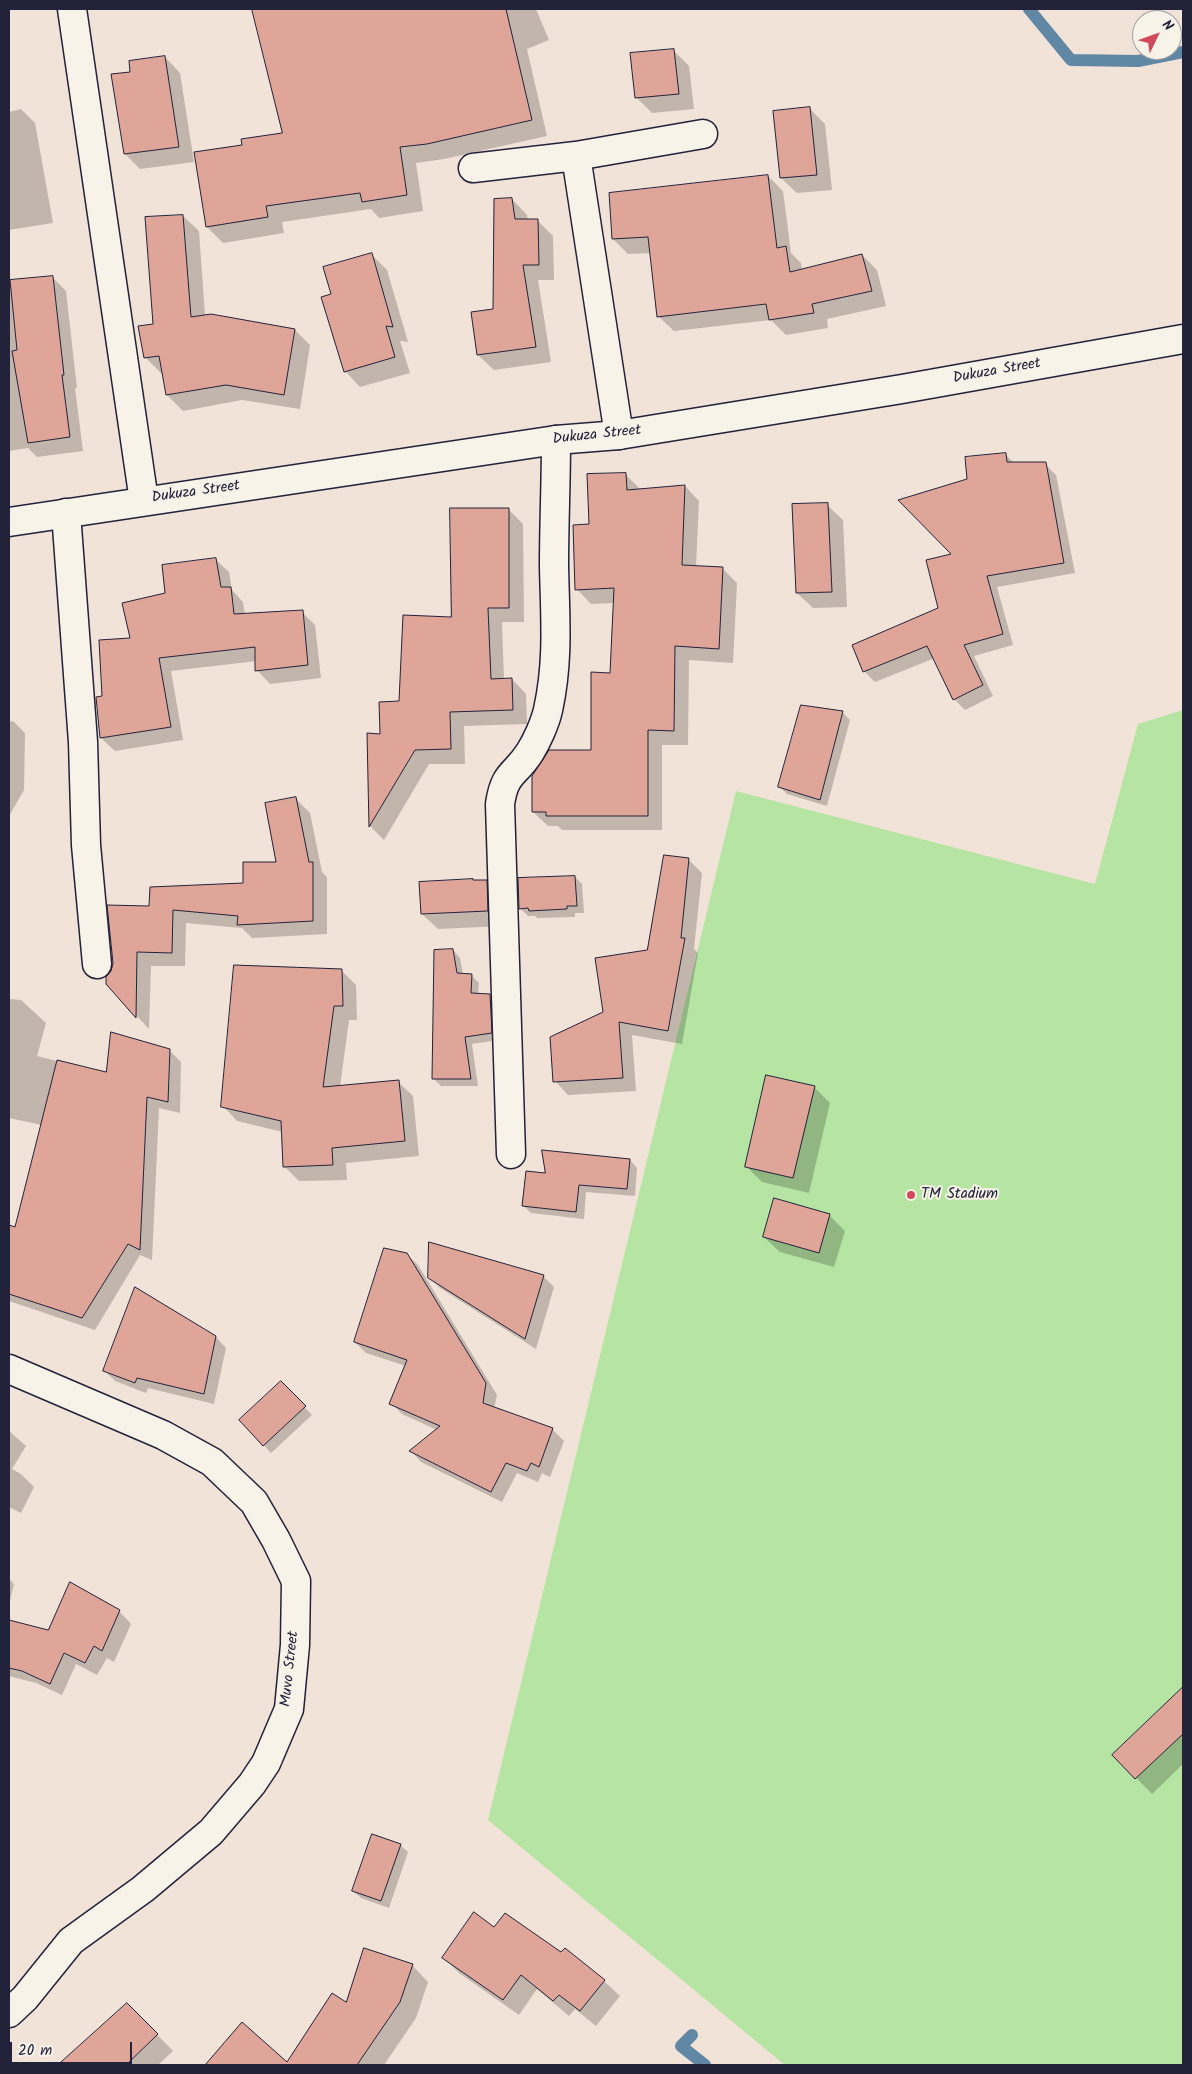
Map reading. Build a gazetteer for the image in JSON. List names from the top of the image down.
{
  "streets": {
    "street": ["Dukuza Street", "Muvo Street"]
  },
  "places": ["TM Stadium"],
  "scale_bar": "20 m",
  "north": "top right"
}
